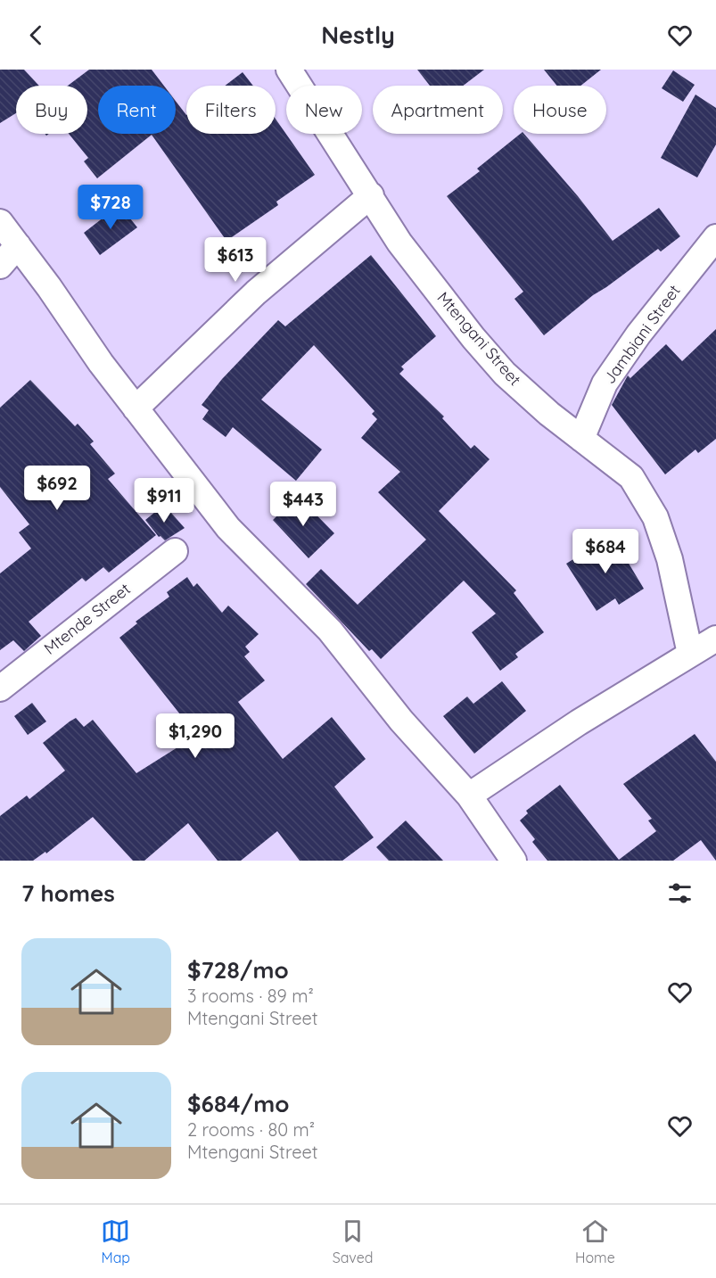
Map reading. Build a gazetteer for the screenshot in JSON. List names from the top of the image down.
{
  "streets": {
    "street": ["Jambiani Street", "Mtengani Street", "Mtende Street"]
  },
  "crossings": [
    ["Jambiani Street", "Mtengani Street"]
  ],
  "page": {
    "header": "Nestly",
    "chip": [
      "Buy",
      "Rent",
      "Filters",
      "New",
      "Apartment",
      "House"
    ],
    "price": [
      "$728",
      "$613",
      "$692",
      "$911",
      "$443",
      "$684",
      "$1,290"
    ],
    "heading": "7 homes",
    "list": [
      {
        "name": "$728/mo",
        "note": "3 rooms · 89 m² · Mtengani Street"
      },
      {
        "name": "$684/mo",
        "note": "2 rooms · 80 m² · Mtengani Street"
      }
    ],
    "tabs": ["Map", "Saved", "Home"]
  }
}
